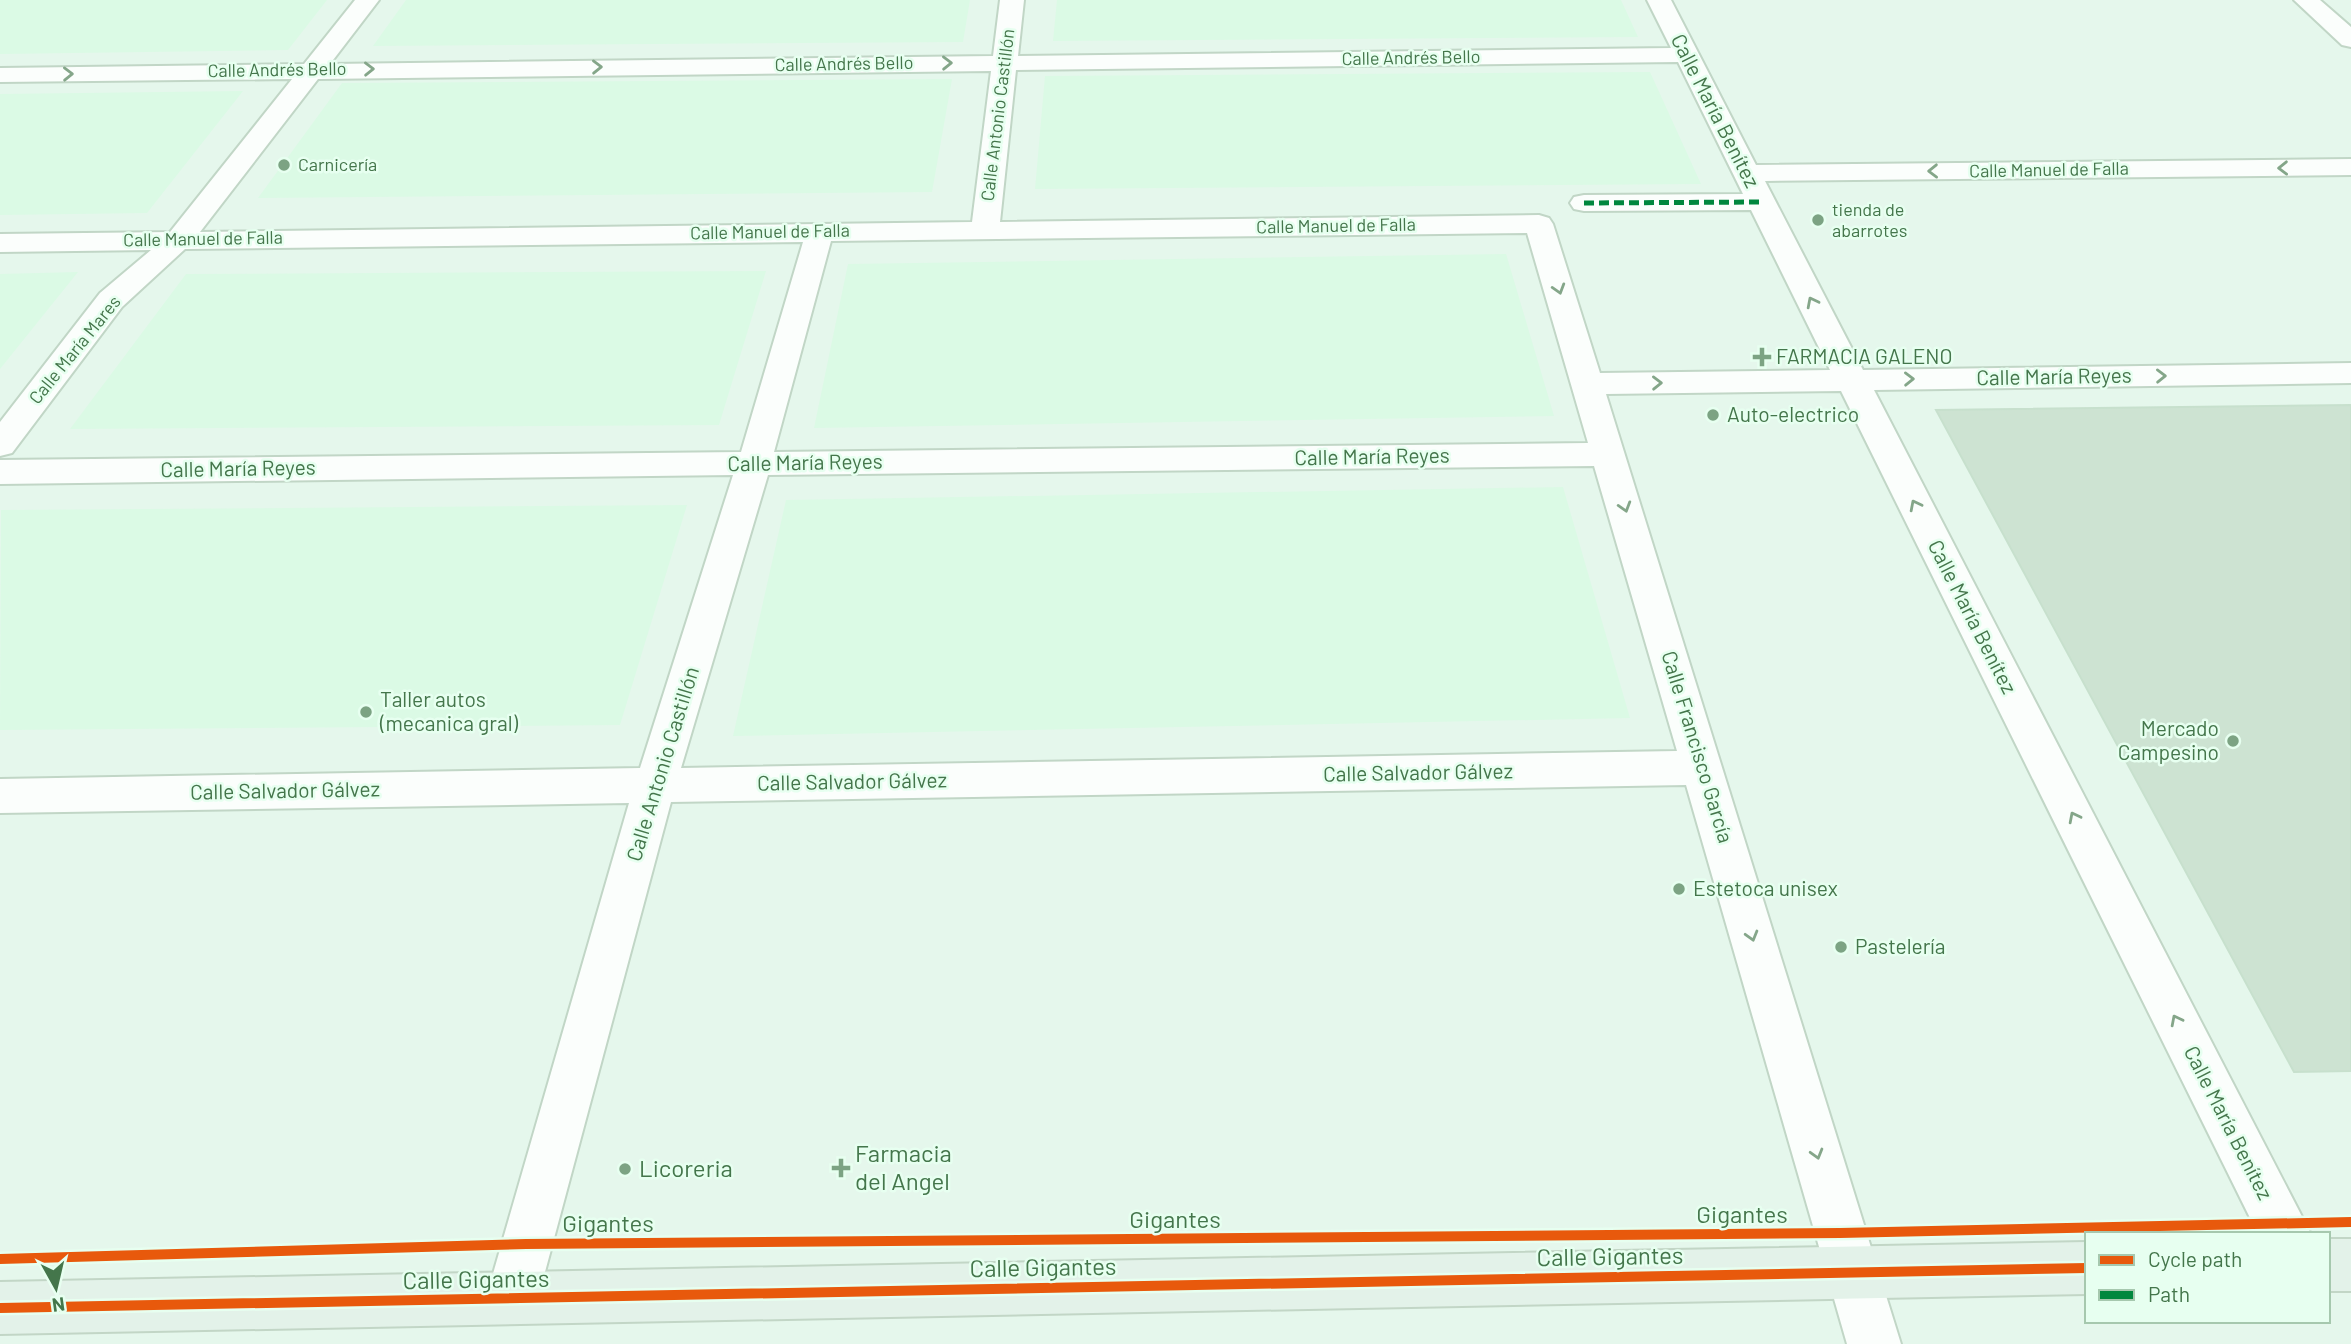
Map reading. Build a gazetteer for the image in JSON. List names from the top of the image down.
{
  "streets": {
    "main road": ["Calle Gigantes"],
    "street": [
      "Calle Andrés Bello",
      "Calle María Benítez",
      "Calle Antonio Castillón",
      "Calle Manuel de Falla",
      "Calle María Mares",
      "Calle María Reyes",
      "Calle Francisco García",
      "Calle Salvador Gálvez"
    ],
    "cycle path": ["Gigantes"]
  },
  "crossings": [
    ["Calle Andrés Bello", "Calle María Benítez"],
    ["Calle Andrés Bello", "Calle Antonio Castillón"],
    ["Calle Andrés Bello", "Calle María Mares"],
    ["Calle María Benítez", "Calle Manuel de Falla"],
    ["Calle María Benítez", "Calle María Reyes"],
    ["Calle Antonio Castillón", "Calle Manuel de Falla"],
    ["Calle Antonio Castillón", "Calle María Reyes"],
    ["Calle Antonio Castillón", "Calle Salvador Gálvez"],
    ["Calle Antonio Castillón", "Calle Gigantes"],
    ["Calle Manuel de Falla", "Calle María Mares"],
    ["Calle Manuel de Falla", "Calle Francisco García"],
    ["Calle María Reyes", "Calle Francisco García"],
    ["Calle Francisco García", "Calle Salvador Gálvez"],
    ["Calle Francisco García", "Calle Gigantes"]
  ],
  "one_way": ["Calle Andrés Bello", "Calle María Benítez", "Calle Francisco García"],
  "places": {
    "other": [
      "Carnicería",
      "tienda de abarrotes",
      "Auto-electrico",
      "Taller autos (mecanica gral)",
      "Mercado Campesino",
      "Estetoca unisex",
      "Pastelería",
      "Licoreria"
    ],
    "health": ["FARMACIA GALENO", "Farmacia del Angel"]
  },
  "legend": ["Cycle path", "Path"],
  "north": "bottom"
}
